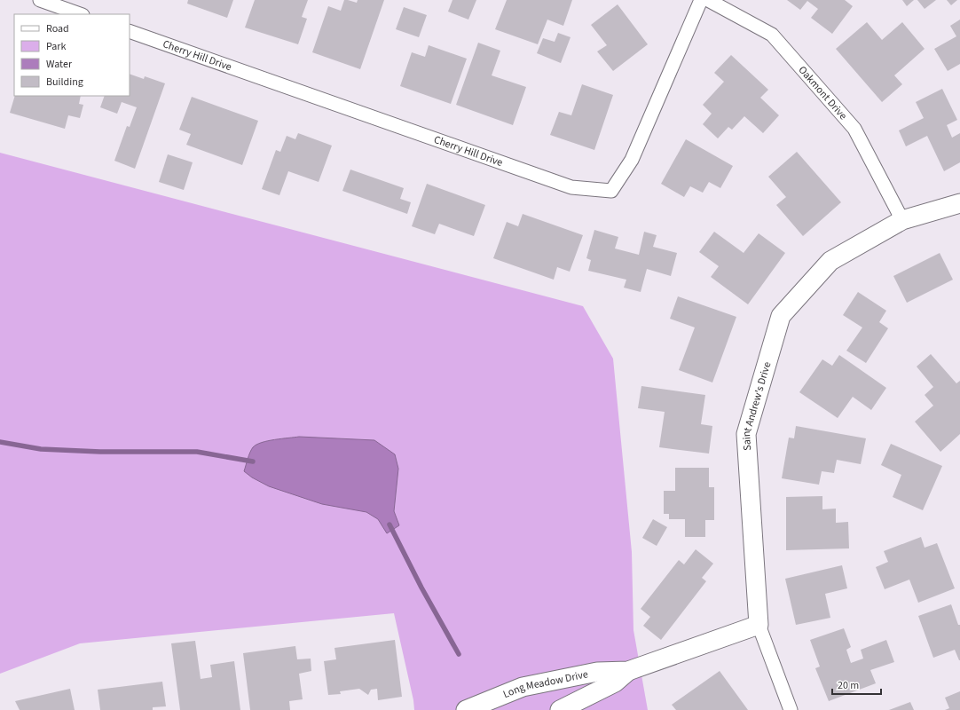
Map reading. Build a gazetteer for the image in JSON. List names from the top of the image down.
{
  "streets": {
    "street": [
      "Cherry Hill Drive",
      "Oakmont Drive",
      "Saint Andrew's Drive",
      "Long Meadow Drive"
    ]
  },
  "crossings": [
    ["Oakmont Drive", "Saint Andrew's Drive"],
    ["Saint Andrew's Drive", "Long Meadow Drive"]
  ],
  "legend": [
    "Road",
    "Park",
    "Water",
    "Building"
  ],
  "scale_bar": "20 m"
}
